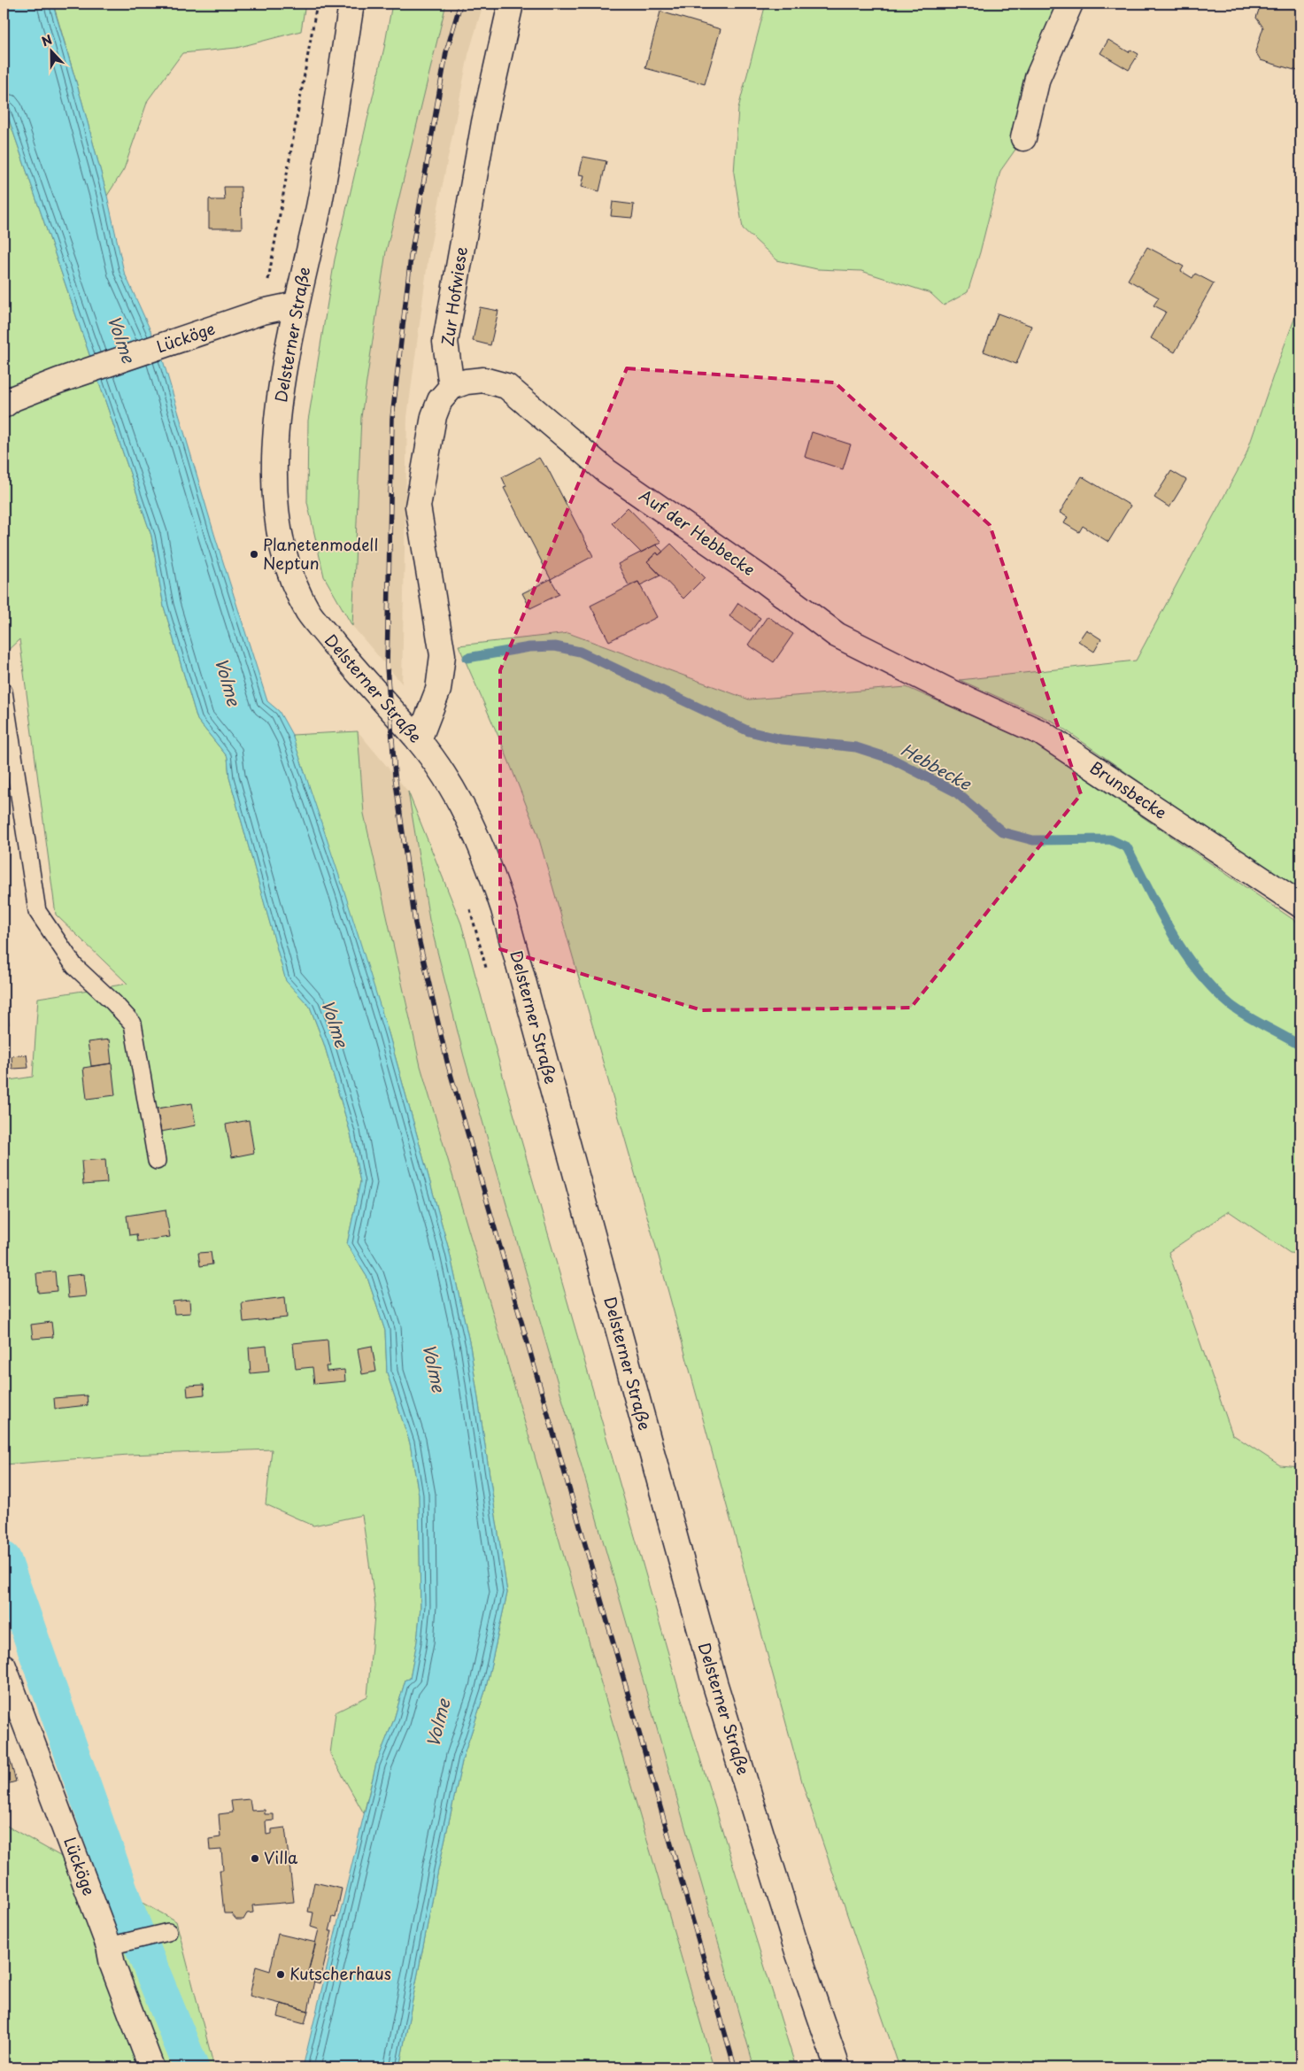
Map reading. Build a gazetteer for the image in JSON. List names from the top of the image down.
{
  "streets": {
    "street": [
      "Zur Hofwiese",
      "Delsterner Straße",
      "Lücköge",
      "Auf der Hebbecke",
      "Brunsbecke"
    ]
  },
  "crossings": [
    ["Zur Hofwiese", "Auf der Hebbecke"],
    ["Delsterner Straße", "Lücköge"],
    ["Auf der Hebbecke", "Brunsbecke"]
  ],
  "water": ["Volme", "Hebbecke"],
  "places": ["Planetenmodell Neptun", "Villa", "Kutscherhaus"],
  "north": "top"
}
